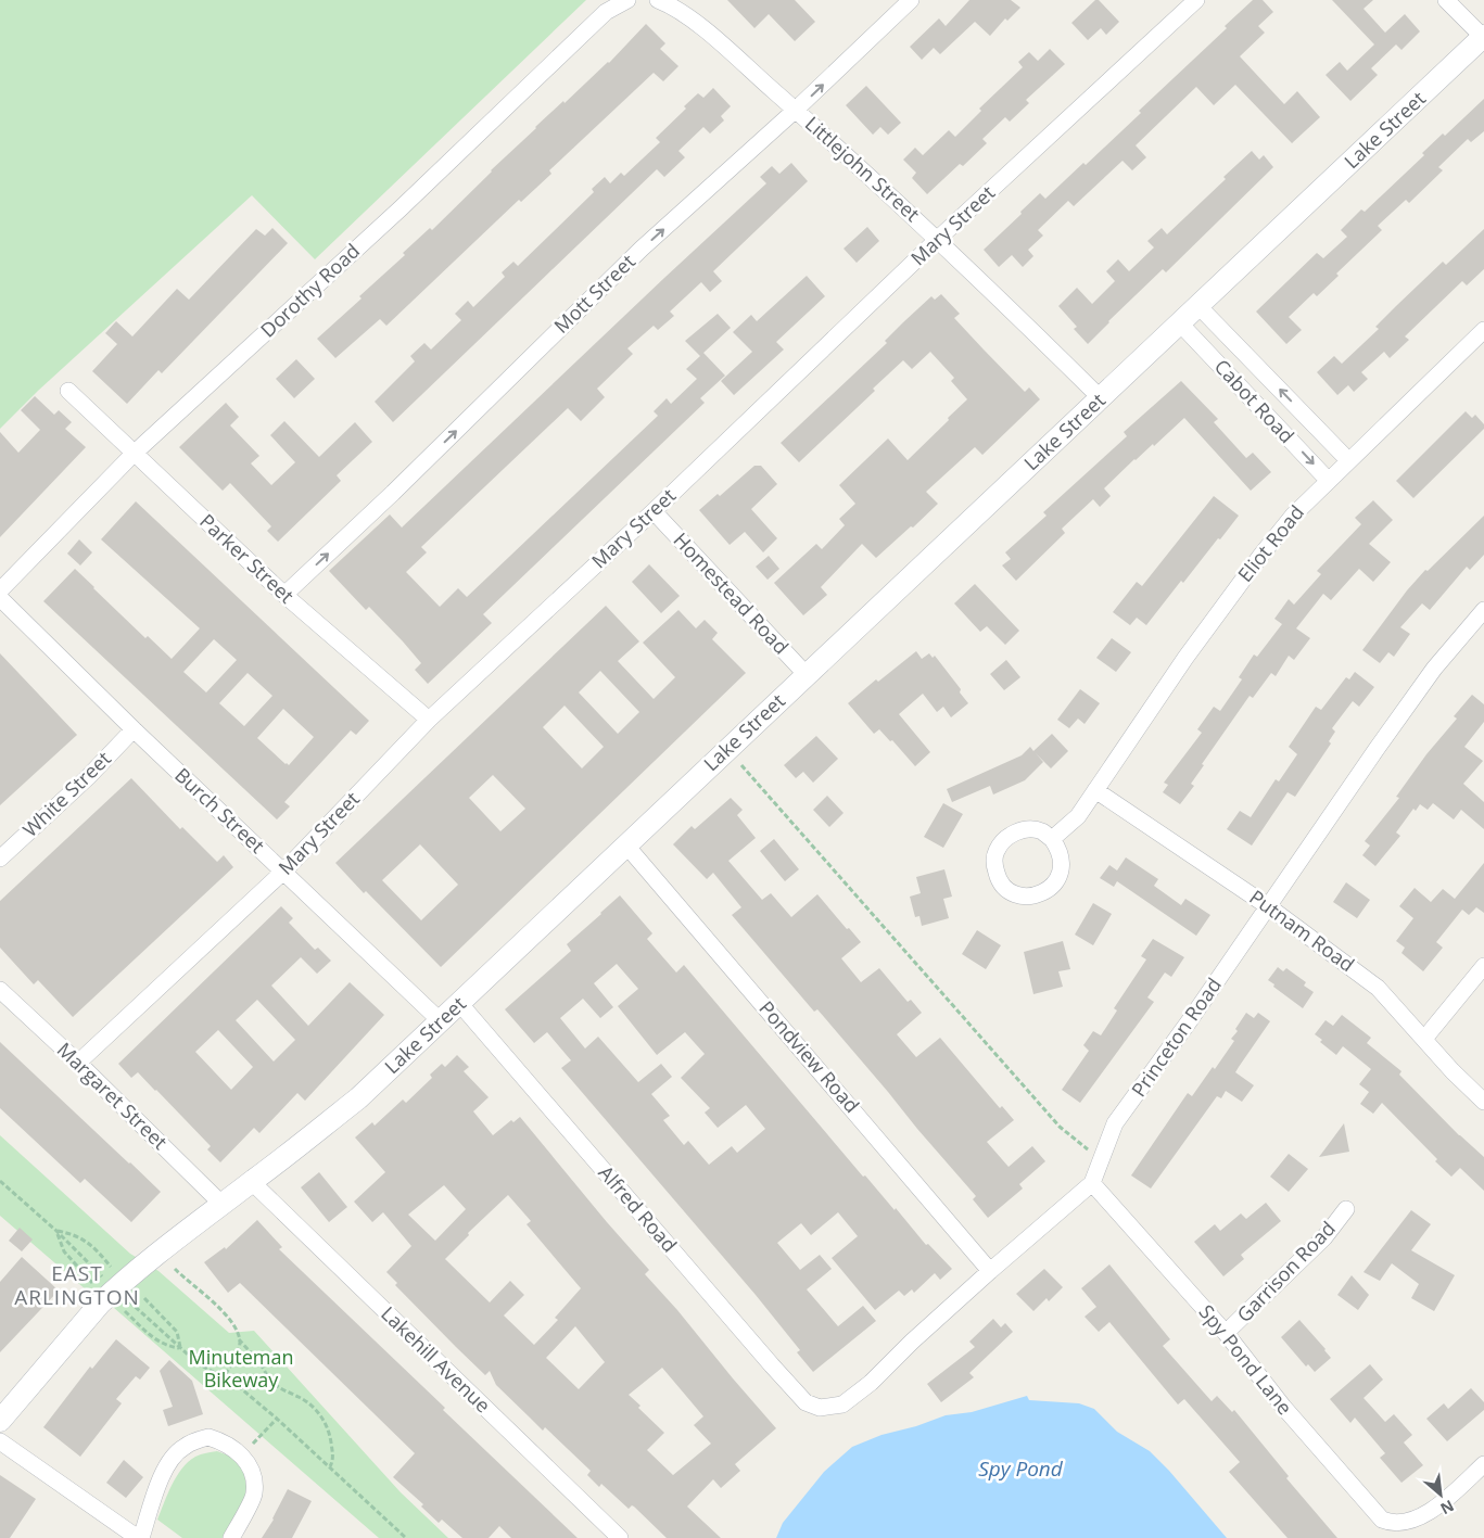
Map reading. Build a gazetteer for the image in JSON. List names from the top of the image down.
{
  "streets": {
    "main road": ["Lake Street"],
    "street": [
      "Littlejohn Street",
      "Mary Street",
      "Dorothy Road",
      "Mott Street",
      "Cabot Road",
      "Eliot Road",
      "Parker Street",
      "Homestead Road",
      "White Street",
      "Burch Street",
      "Putnam Road",
      "Princeton Road",
      "Pondview Road",
      "Margaret Street",
      "Alfred Road",
      "Garrison Road",
      "Lakehill Avenue",
      "Spy Pond Lane"
    ]
  },
  "crossings": [
    ["Lake Street", "Littlejohn Street"],
    ["Lake Street", "Cabot Road"],
    ["Lake Street", "Homestead Road"],
    ["Lake Street", "Burch Street"],
    ["Lake Street", "Pondview Road"],
    ["Lake Street", "Margaret Street"],
    ["Lake Street", "Alfred Road"],
    ["Lake Street", "Lakehill Avenue"],
    ["Littlejohn Street", "Mary Street"],
    ["Littlejohn Street", "Mott Street"],
    ["Mary Street", "Parker Street"],
    ["Mary Street", "Homestead Road"],
    ["Mary Street", "Burch Street"],
    ["Mary Street", "Margaret Street"],
    ["Dorothy Road", "Parker Street"],
    ["Mott Street", "Parker Street"],
    ["Cabot Road", "Eliot Road"],
    ["Eliot Road", "Putnam Road"],
    ["White Street", "Burch Street"],
    ["Putnam Road", "Princeton Road"],
    ["Princeton Road", "Pondview Road"],
    ["Princeton Road", "Alfred Road"],
    ["Princeton Road", "Spy Pond Lane"],
    ["Garrison Road", "Spy Pond Lane"]
  ],
  "one_way": ["Mott Street"],
  "districts": ["EAST ARLINGTON"],
  "water": ["Spy Pond"],
  "parks": ["Minuteman Bikeway"],
  "north": "bottom right"
}
